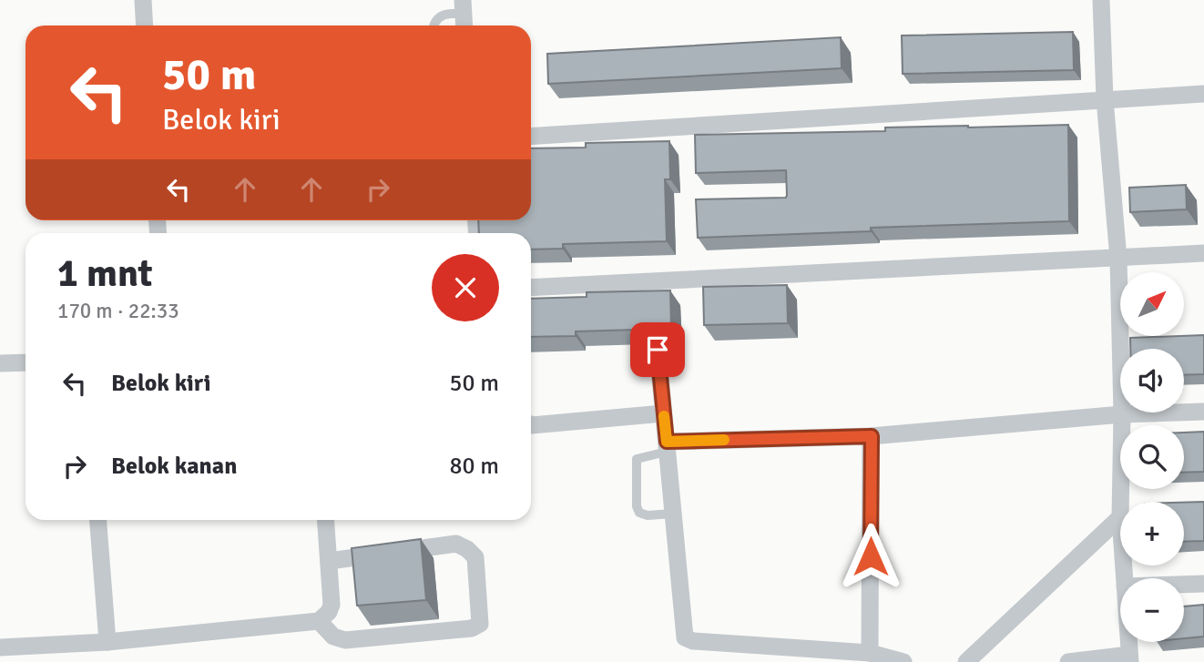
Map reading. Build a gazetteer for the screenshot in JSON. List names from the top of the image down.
{
  "north": "top right",
  "page": {
    "turn": ["50 m", "Belok kiri"],
    "heading": ["1 mnt", "170 m · 22:33"],
    "map_buttons": ["+", "−"],
    "list": [
      {
        "name": "Belok kiri",
        "value": "50 m"
      },
      {
        "name": "Belok kanan",
        "value": "80 m"
      }
    ]
  }
}
